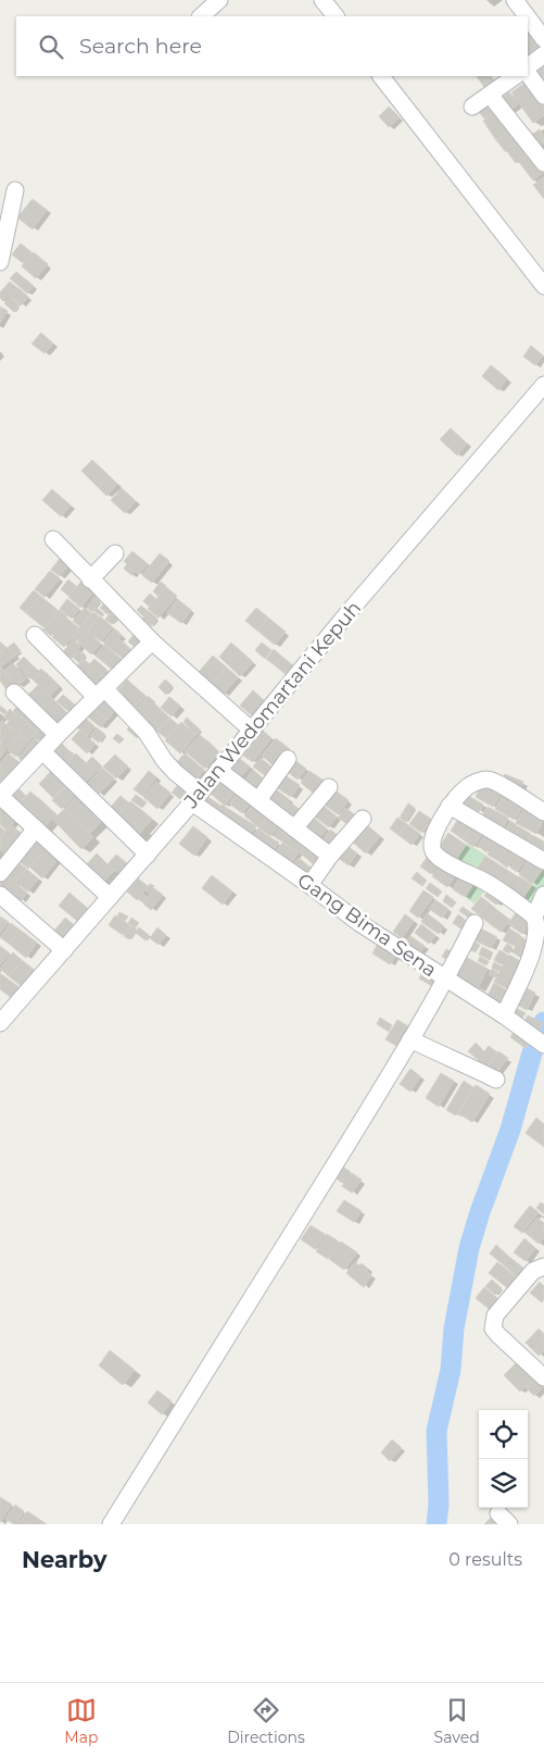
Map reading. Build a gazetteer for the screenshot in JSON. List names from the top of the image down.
{
  "streets": {
    "street": ["Jalan Wedomartani Kepuh", "Gang Bima Sena"]
  },
  "crossings": [
    ["Jalan Wedomartani Kepuh", "Gang Bima Sena"]
  ],
  "page": {
    "search": "Search here",
    "heading": ["Nearby", "0 results"],
    "nav": ["Map", "Directions", "Saved"]
  }
}
